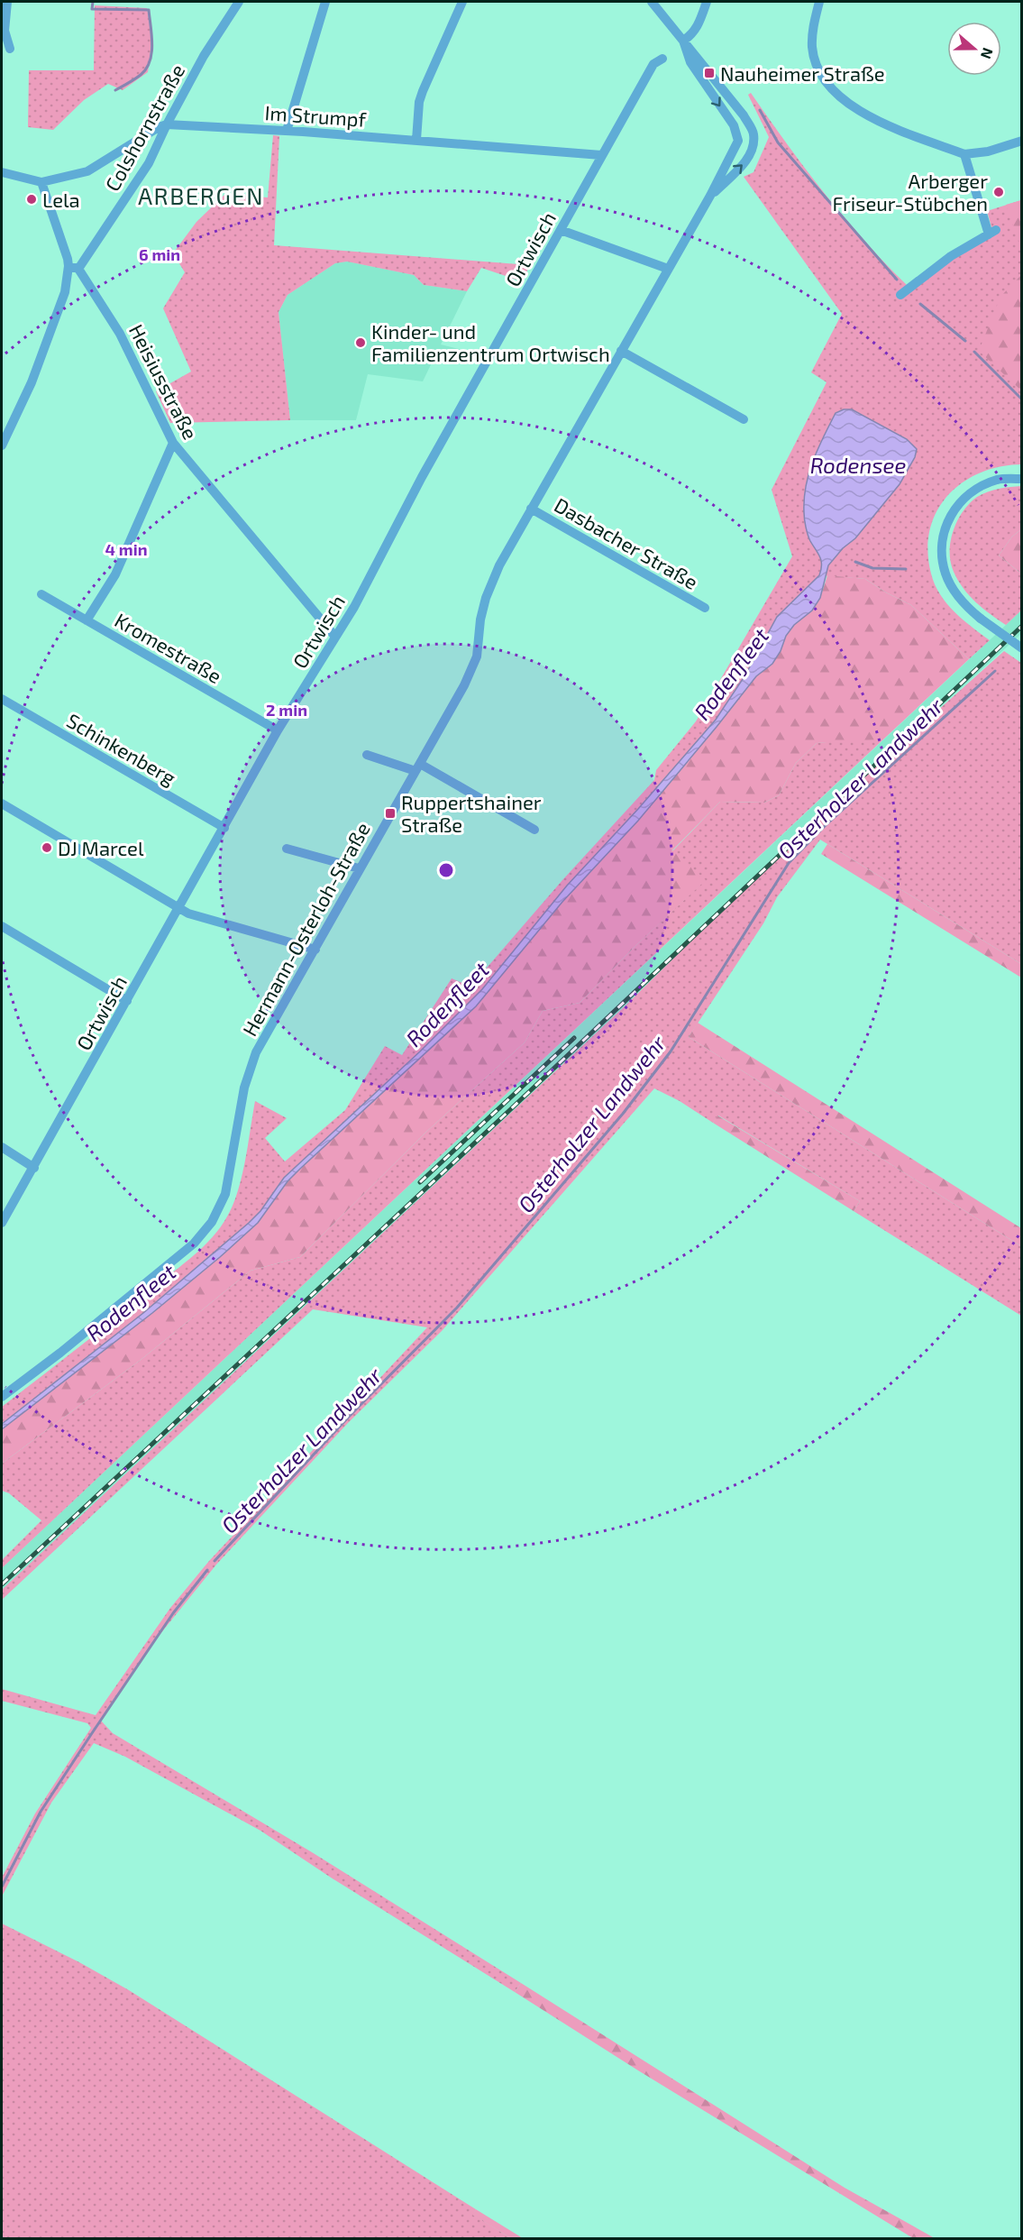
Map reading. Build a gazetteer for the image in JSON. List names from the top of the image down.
{
  "streets": {
    "street": [
      "Im Strumpf",
      "Colshornstraße",
      "Ortwisch",
      "Heisiusstraße",
      "Dasbacher Straße",
      "Kromestraße",
      "Schinkenberg",
      "Hermann-Osterloh-Straße"
    ]
  },
  "crossings": [
    ["Im Strumpf", "Colshornstraße"],
    ["Im Strumpf", "Ortwisch"],
    ["Colshornstraße", "Heisiusstraße"],
    ["Ortwisch", "Heisiusstraße"],
    ["Ortwisch", "Kromestraße"],
    ["Ortwisch", "Schinkenberg"],
    ["Dasbacher Straße", "Hermann-Osterloh-Straße"]
  ],
  "districts": ["ARBERGEN"],
  "water": ["Rodensee", "Rodenfleet", "Osterholzer Landwehr"],
  "places": {
    "transit": ["Nauheimer Straße", "Ruppertshainer Straße"],
    "other": [
      "Arberger Friseur-Stübchen",
      "Lela",
      "Kinder- und Familienzentrum Ortwisch",
      "DJ Marcel"
    ]
  },
  "north": "right",
  "rings": ["6 min", "4 min", "2 min"]
}
